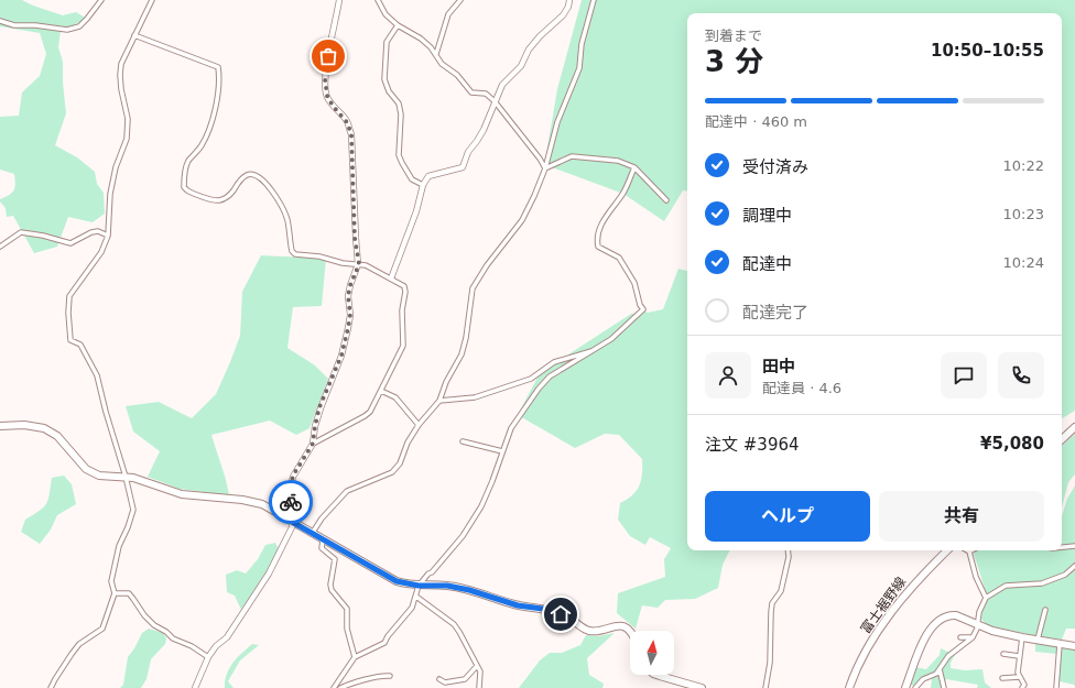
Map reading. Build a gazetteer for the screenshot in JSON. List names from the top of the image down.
{
  "streets": {
    "main road": ["富士裾野線"]
  },
  "north": "top",
  "page": {
    "heading": ["3 分", "到着まで", "10:50–10:55"],
    "panel": [
      "田中",
      "配達員 · 4.6",
      "注文 #3964",
      "¥5,080"
    ],
    "bar": "配達中 · 460 m",
    "list": [
      ["受付済み", "10:22"],
      ["調理中", "10:23"],
      ["配達中", "10:24"],
      "配達完了"
    ],
    "buttons": ["ヘルプ", "共有"]
  }
}
